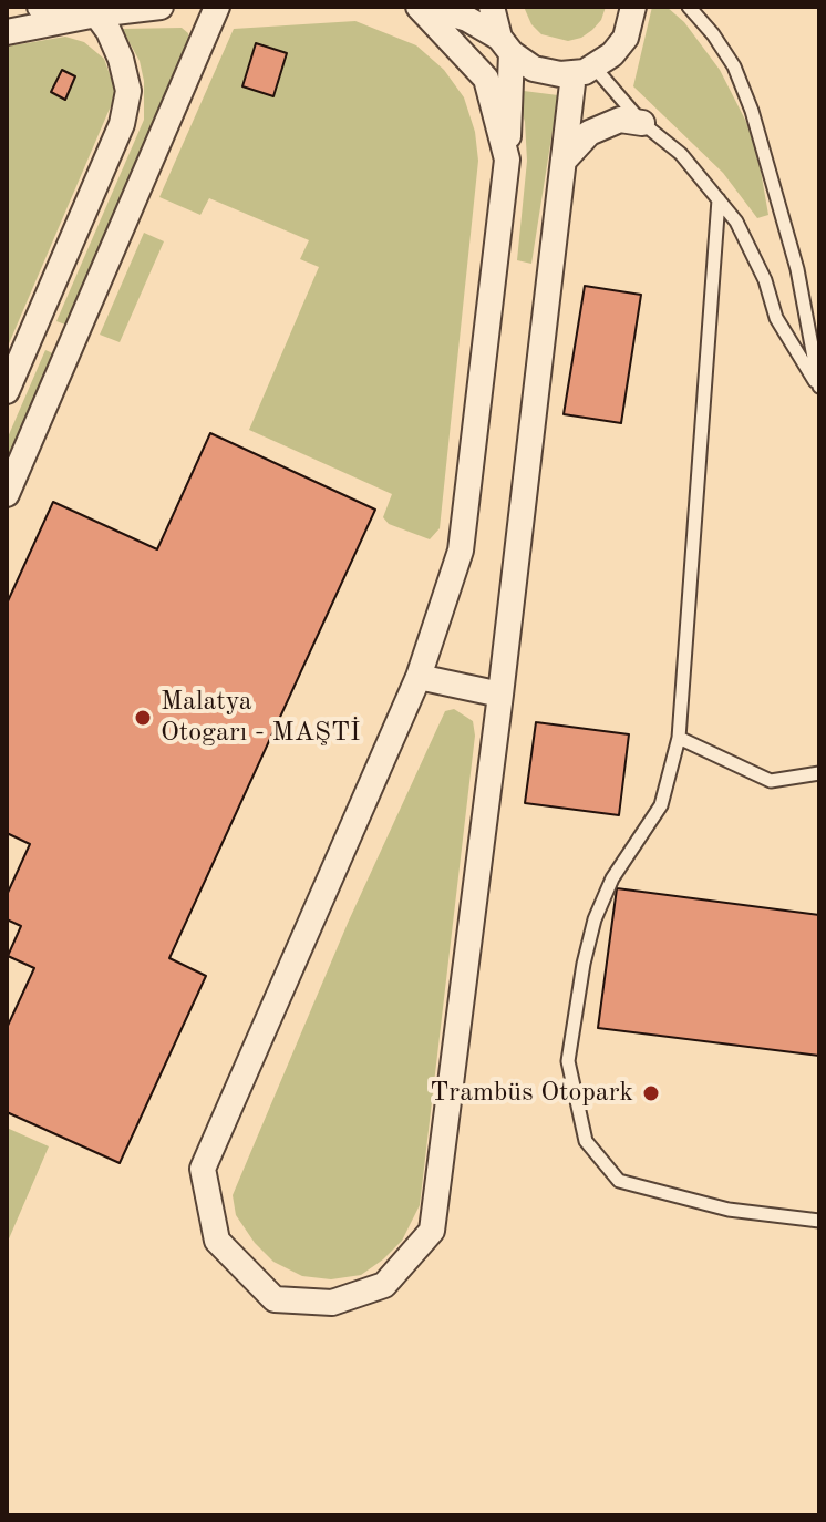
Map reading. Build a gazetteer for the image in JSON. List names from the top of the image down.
{
  "places": ["Malatya Otogarı - MAŞTİ", "Trambüs Otopark"]
}
